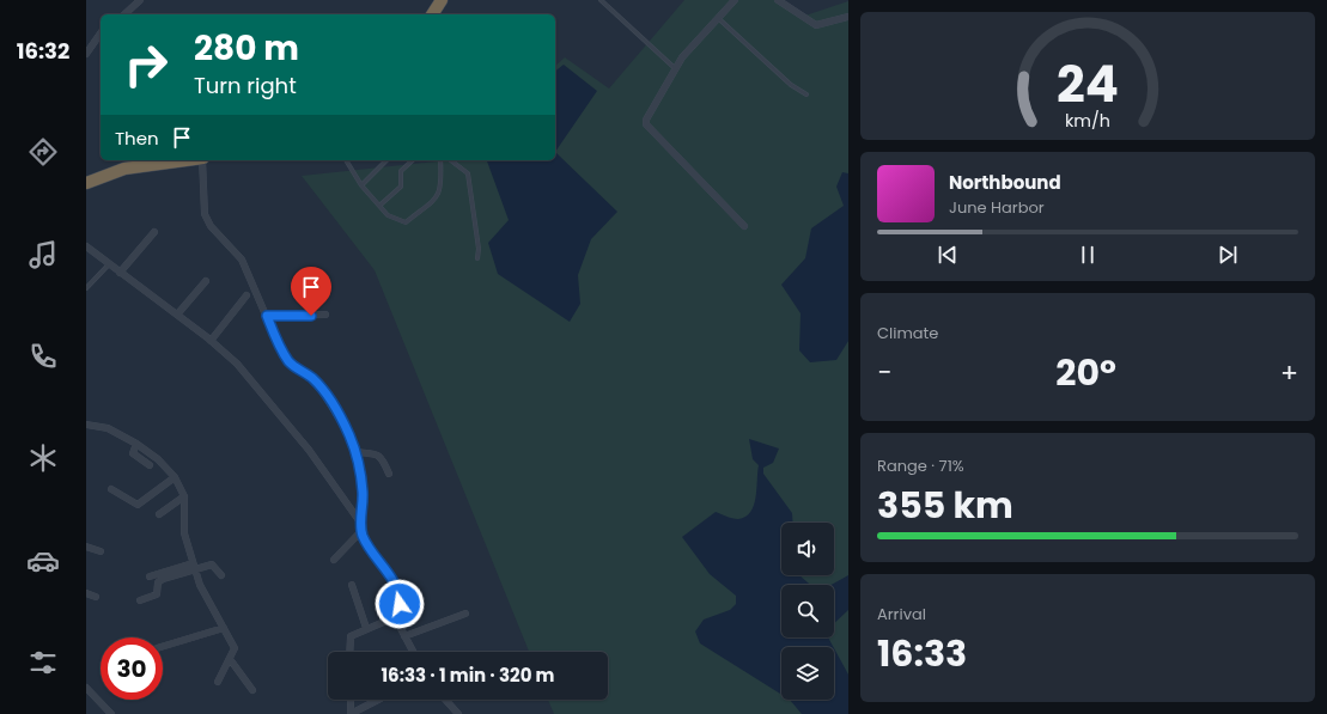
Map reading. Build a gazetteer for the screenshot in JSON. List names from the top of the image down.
{
  "page": {
    "tabs": "16:32",
    "turn": ["280 m", "Turn right"],
    "then": "Then",
    "song": ["Northbound", "June Harbor"],
    "tile": [
      "Climate",
      ["Range · 71%", "355 km"],
      ["Arrival", "16:33"]
    ],
    "heat": ["−", "20°", "+"],
    "limit": "30",
    "trip": "16:33 · 1 min · 320 m",
    "gauge": ["24", "km/h"]
  }
}
